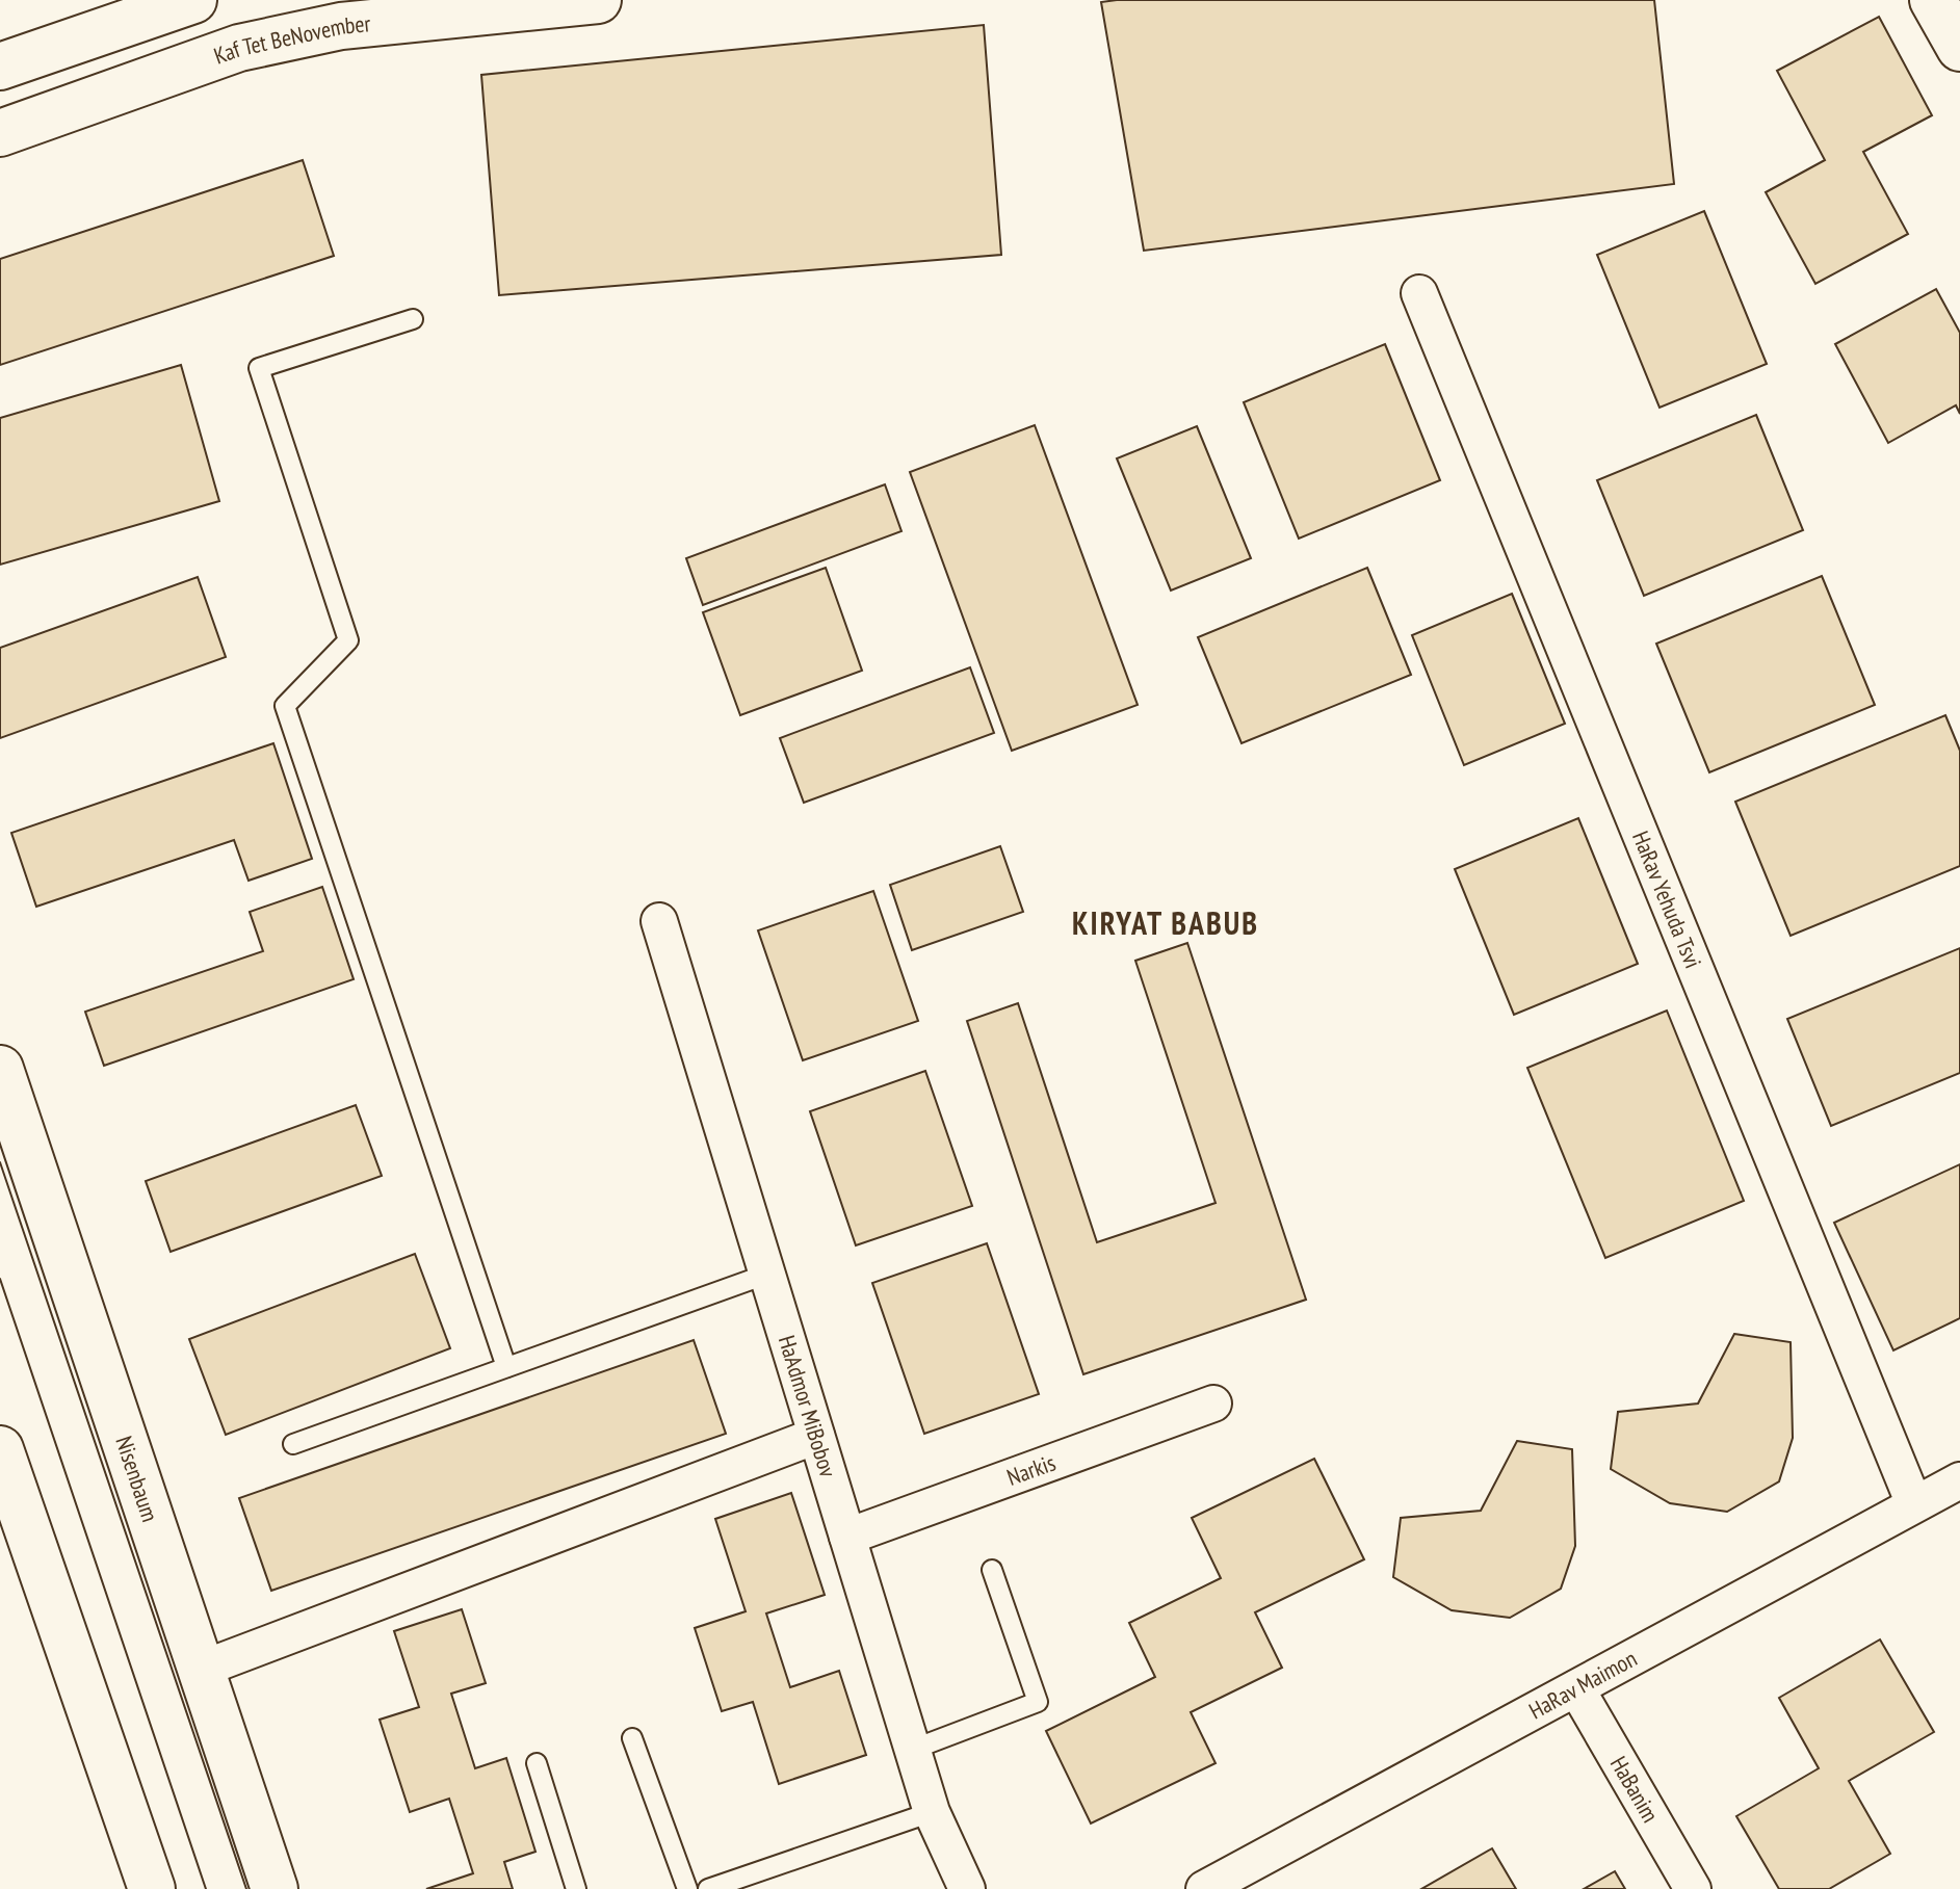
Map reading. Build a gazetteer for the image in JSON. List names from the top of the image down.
{
  "streets": {
    "main road": ["Kaf Tet BeNovember", "Nisenbaum"],
    "street": [
      "HaRav Yehuda Tsvi",
      "HaAdmor MiBobov",
      "Narkis",
      "HaRav Maimon",
      "HaBanim"
    ]
  },
  "crossings": [
    ["HaRav Yehuda Tsvi", "HaRav Maimon"],
    ["HaAdmor MiBobov", "Narkis"],
    ["HaRav Maimon", "HaBanim"]
  ],
  "districts": ["KIRYAT BABUB"]
}
